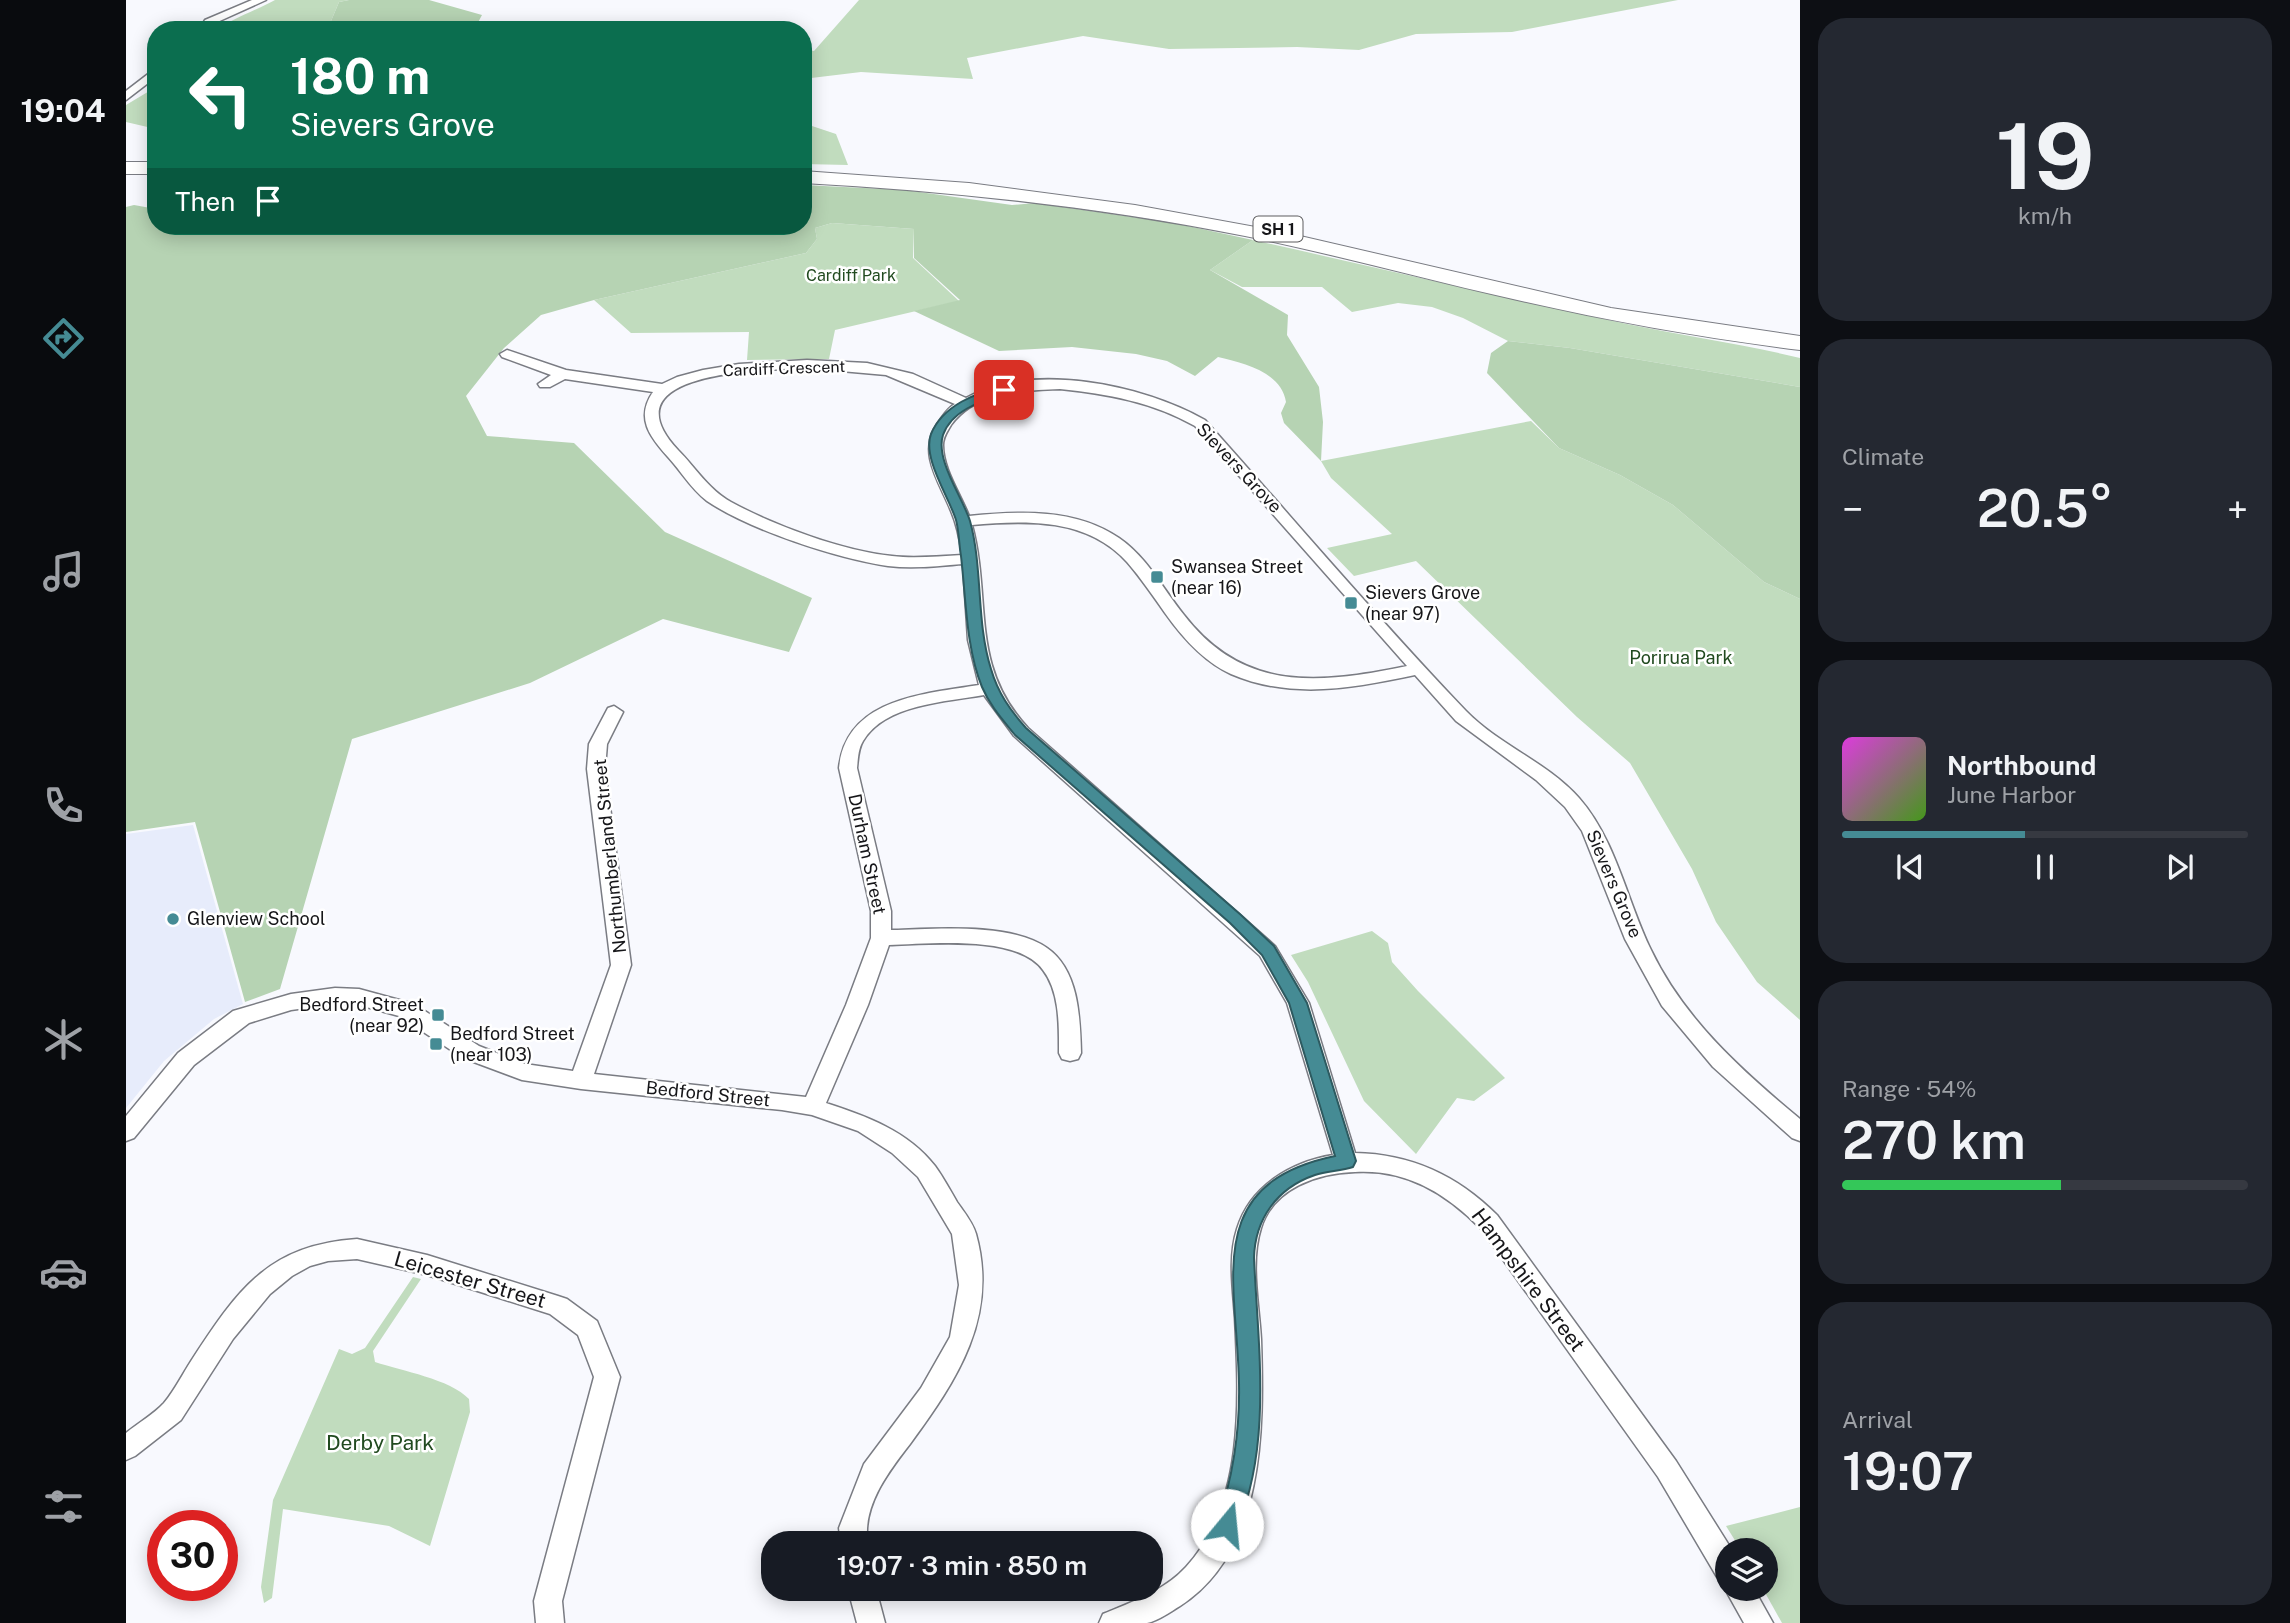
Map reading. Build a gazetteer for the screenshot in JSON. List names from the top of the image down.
{
  "streets": {
    "highway": ["SH 1"],
    "street": [
      "Cardiff Crescent",
      "Sievers Grove",
      "Durham Street",
      "Northumberland Street",
      "Bedford Street",
      "Leicester Street",
      "Hampshire Street"
    ]
  },
  "crossings": [
    ["Cardiff Crescent", "Sievers Grove"],
    ["Sievers Grove", "Durham Street"],
    ["Sievers Grove", "Hampshire Street"],
    ["Durham Street", "Bedford Street"],
    ["Northumberland Street", "Bedford Street"]
  ],
  "parks": ["Cardiff Park", "Porirua Park", "Derby Park"],
  "places": {
    "transit": [
      "Swansea Street (near 16)",
      "Sievers Grove (near 97)",
      "Bedford Street (near 92)",
      "Bedford Street (near 103)"
    ],
    "other": ["Glenview School"]
  },
  "page": {
    "tabs": "19:04",
    "tile": [
      ["19", "km/h"],
      "Climate",
      ["Range · 54%", "270 km"],
      ["Arrival", "19:07"]
    ],
    "turn": ["180 m", "Sievers Grove"],
    "then": "Then",
    "heat": ["−", "20.5°", "+"],
    "song": ["Northbound", "June Harbor"],
    "limit": "30",
    "trip": "19:07 · 3 min · 850 m"
  }
}
